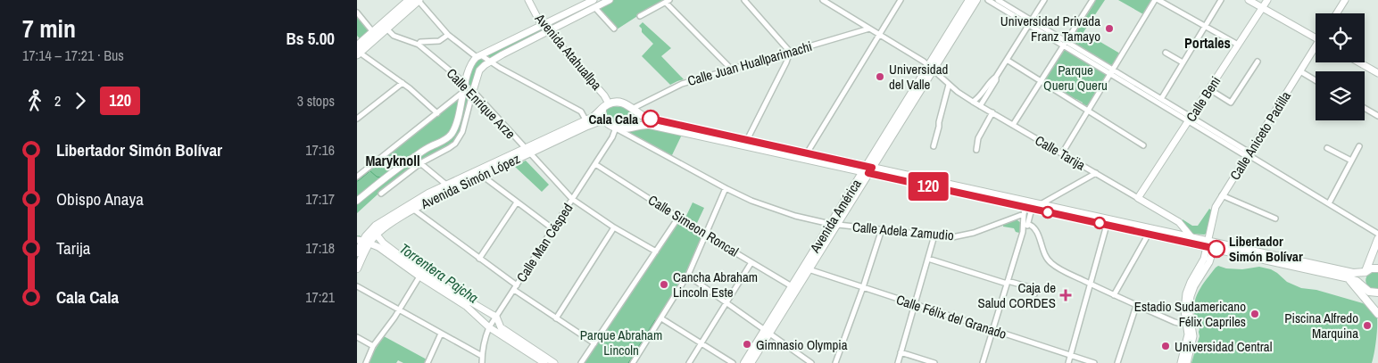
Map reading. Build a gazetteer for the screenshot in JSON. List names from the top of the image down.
{
  "streets": {
    "main road": [
      "Avenida Atahuallpa",
      "Calle Beni",
      "Calle Enrique Arze",
      "Calle Aniceto Padilla",
      "Calle Tarija",
      "Avenida Simón López",
      "Avenida América"
    ],
    "street": [
      "Calle Juan Huallparimachi",
      "Calle Simeon Roncal",
      "Calle Adela Zamudio",
      "Calle Man Césped",
      "Calle Félix del Granado"
    ]
  },
  "crossings": [
    ["Avenida Atahuallpa", "Calle Juan Huallparimachi"],
    ["Avenida Atahuallpa", "Avenida Simón López"],
    ["Avenida Atahuallpa", "Calle Adela Zamudio"],
    ["Avenida Atahuallpa", "Calle Man Césped"],
    ["Calle Juan Huallparimachi", "Calle Tarija"],
    ["Calle Juan Huallparimachi", "Avenida Simón López"],
    ["Calle Juan Huallparimachi", "Calle Adela Zamudio"],
    ["Calle Juan Huallparimachi", "Calle Man Césped"],
    ["Calle Beni", "Calle Tarija"],
    ["Calle Enrique Arze", "Avenida Simón López"],
    ["Calle Enrique Arze", "Calle Man Césped"],
    ["Calle Tarija", "Avenida América"],
    ["Avenida Simón López", "Calle Adela Zamudio"],
    ["Avenida Simón López", "Calle Man Césped"],
    ["Avenida América", "Calle Simeon Roncal"],
    ["Avenida América", "Calle Adela Zamudio"],
    ["Avenida América", "Calle Félix del Granado"],
    ["Calle Simeon Roncal", "Calle Man Césped"],
    ["Calle Adela Zamudio", "Calle Man Césped"]
  ],
  "districts": ["Portales", "Maryknoll"],
  "water": ["Torrentera Pajcha"],
  "parks": ["Parque Queru Queru", "Parque Abraham Lincoln"],
  "places": {
    "other": [
      "Universidad Privada Franz Tamayo",
      "Universidad del Valle",
      "Cala Cala",
      "Libertador Simón Bolívar",
      "Cancha Abraham Lincoln Este",
      "Estadio Sudamericano Félix Capriles",
      "Piscina Alfredo Marquina",
      "Gimnasio Olympia",
      "Universidad Central"
    ],
    "health": ["Caja de Salud CORDES"]
  },
  "lines": ["bus line 120"],
  "page": {
    "heading": ["7 min", "17:14 – 17:21 · Bus", "Bs 5.00"],
    "on_map": "120",
    "legs": ["2", "120", "3 stops"],
    "list": [
      {
        "name": "Libertador Simón Bolívar",
        "value": "17:16"
      },
      {
        "name": "Obispo Anaya",
        "value": "17:17"
      },
      {
        "name": "Tarija",
        "value": "17:18"
      },
      {
        "name": "Cala Cala",
        "value": "17:21"
      }
    ]
  }
}
